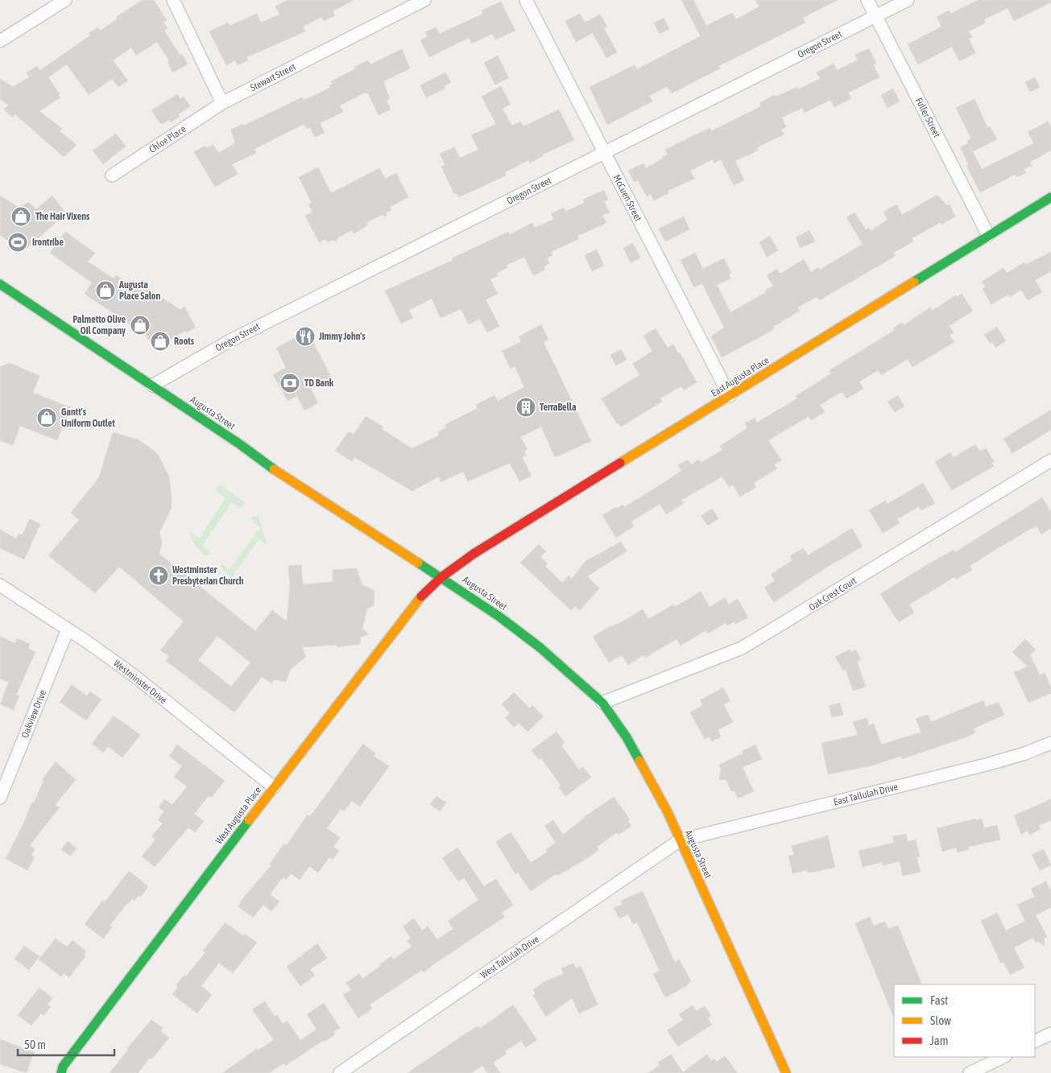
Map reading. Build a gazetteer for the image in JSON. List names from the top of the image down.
{
  "streets": {
    "street": [
      "Oregon Street",
      "Stewart Street",
      "Fuller Street",
      "Chloe Place",
      "McCuen Street",
      "East Augusta Place",
      "Augusta Street",
      "Oak Crest Court",
      "Westminster Drive",
      "Oakview Drive",
      "East Tallulah Drive",
      "West Augusta Place",
      "West Tallulah Drive"
    ]
  },
  "crossings": [
    ["Oregon Street", "Fuller Street"],
    ["Oregon Street", "McCuen Street"],
    ["Oregon Street", "Augusta Street"],
    ["Stewart Street", "Chloe Place"],
    ["Fuller Street", "East Augusta Place"],
    ["McCuen Street", "East Augusta Place"],
    ["East Augusta Place", "Augusta Street"],
    ["East Augusta Place", "West Augusta Place"],
    ["Augusta Street", "Oak Crest Court"],
    ["Augusta Street", "East Tallulah Drive"],
    ["Augusta Street", "West Augusta Place"],
    ["Augusta Street", "West Tallulah Drive"],
    ["Westminster Drive", "Oakview Drive"],
    ["Westminster Drive", "West Augusta Place"],
    ["East Tallulah Drive", "West Tallulah Drive"]
  ],
  "places": {
    "shop": [
      "The Hair Vixens",
      "Augusta Place Salon",
      "Palmetto Olive Oil Company",
      "Roots",
      "Gantt's Uniform Outlet"
    ],
    "sports": ["Irontribe"],
    "restaurant": ["Jimmy John's"],
    "bank": ["TD Bank"],
    "building": ["TerraBella"],
    "church": ["Westminster Presbyterian Church"]
  },
  "legend": ["Fast", "Slow", "Jam"],
  "scale_bar": "50 m"
}
